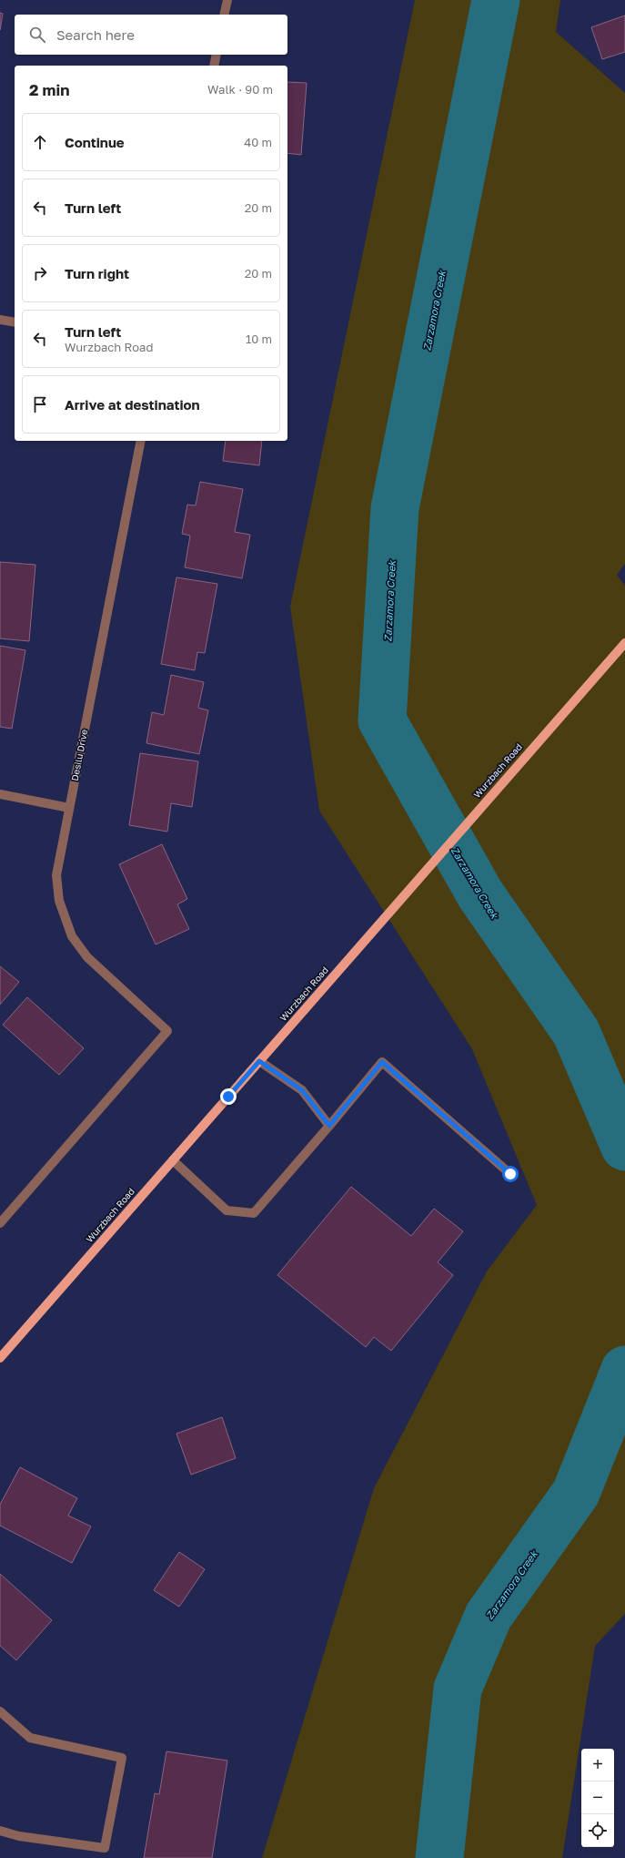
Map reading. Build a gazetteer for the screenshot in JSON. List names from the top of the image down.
{
  "streets": {
    "main road": ["Wurzbach Road"],
    "street": ["Desilu Drive"]
  },
  "water": ["Zarzamora Creek"],
  "page": {
    "search": "Search here",
    "heading": ["2 min", "Walk · 90 m"],
    "list": [
      ["Continue", "40 m"],
      ["Turn left", "20 m"],
      ["Turn right", "20 m"],
      ["Turn left", "Wurzbach Road", "10 m"],
      "Arrive at destination"
    ],
    "map_buttons": ["+", "−"]
  }
}
